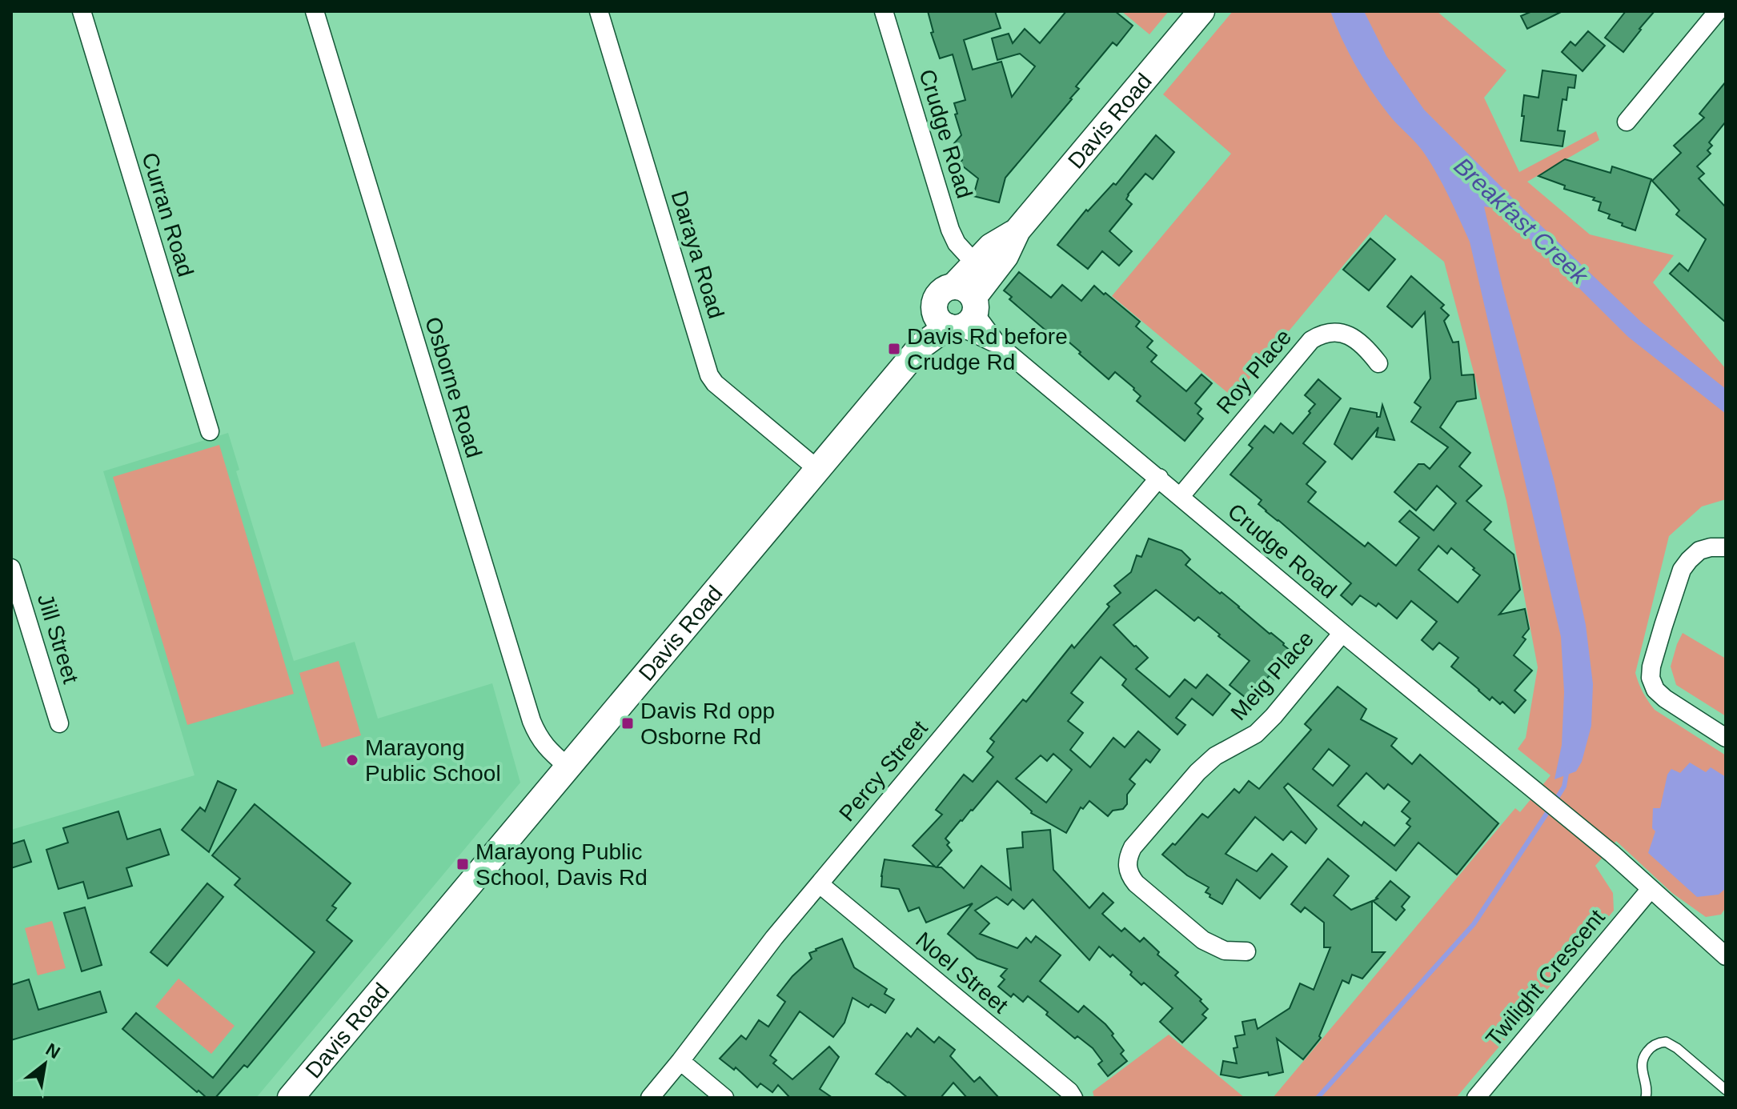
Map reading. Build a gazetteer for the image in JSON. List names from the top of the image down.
{
  "streets": {
    "street": [
      "Davis Road",
      "Crudge Road",
      "Curran Road",
      "Daraya Road",
      "Roy Place",
      "Osborne Road",
      "Jill Street",
      "Meig Place",
      "Percy Street",
      "Noel Street",
      "Twilight Crescent"
    ]
  },
  "crossings": [
    ["Davis Road", "Crudge Road"],
    ["Davis Road", "Daraya Road"],
    ["Davis Road", "Osborne Road"],
    ["Crudge Road", "Roy Place"],
    ["Crudge Road", "Meig Place"],
    ["Crudge Road", "Percy Street"],
    ["Crudge Road", "Twilight Crescent"],
    ["Percy Street", "Noel Street"]
  ],
  "water": ["Breakfast Creek"],
  "places": {
    "transit": ["Davis Rd before Crudge Rd", "Davis Rd opp Osborne Rd", "Marayong Public School, Davis Rd"],
    "other": ["Marayong Public School"]
  },
  "north": "top right"
}
